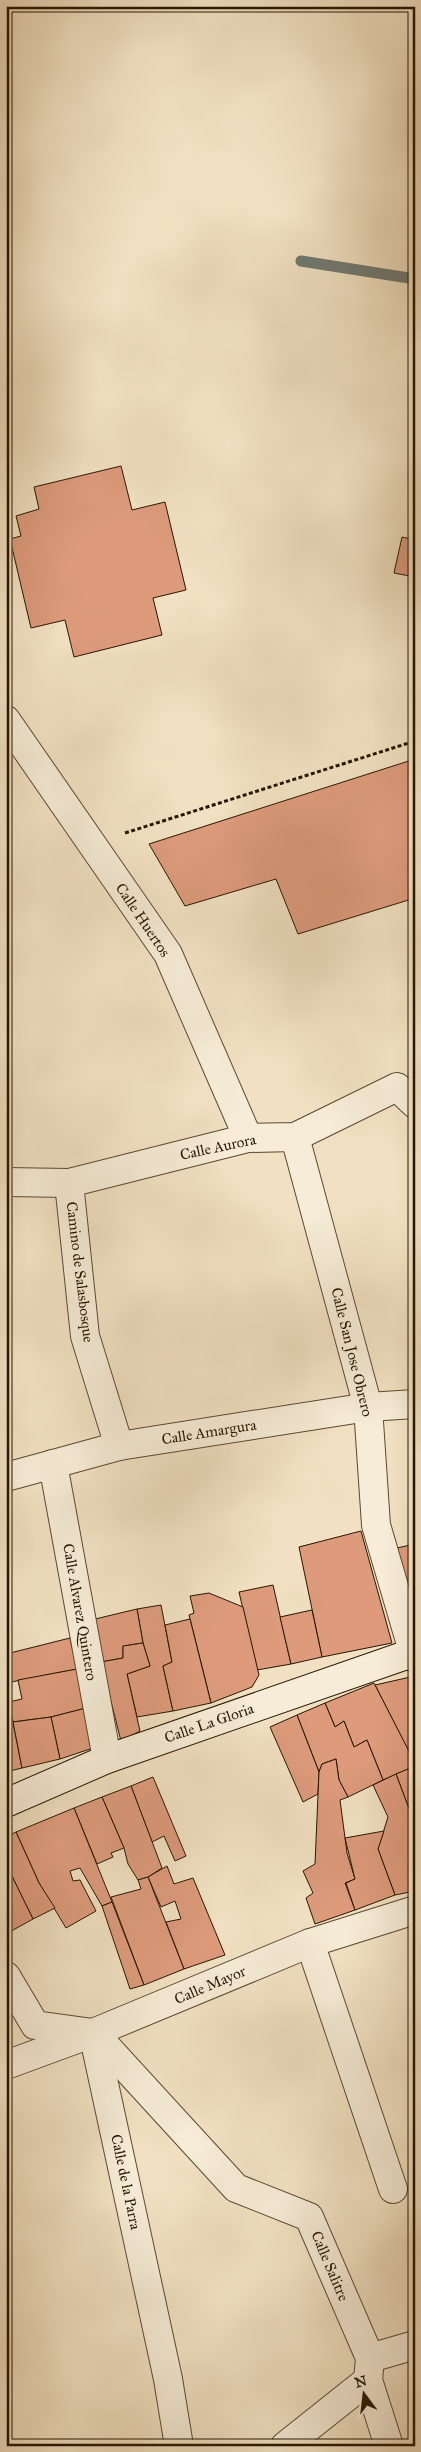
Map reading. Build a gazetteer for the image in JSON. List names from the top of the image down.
{
  "streets": {
    "street": [
      "Calle Huertos",
      "Calle Aurora",
      "Camino de Salasbosque",
      "Calle San Jose Obrero",
      "Calle Amargura",
      "Calle Alvarez Quintero",
      "Calle La Gloria",
      "Calle Mayor",
      "Calle de la Parra",
      "Calle Salitre"
    ]
  },
  "crossings": [
    ["Calle Huertos", "Calle Aurora"],
    ["Calle Aurora", "Camino de Salasbosque"],
    ["Calle Aurora", "Calle San Jose Obrero"],
    ["Camino de Salasbosque", "Calle Amargura"],
    ["Calle San Jose Obrero", "Calle Amargura"],
    ["Calle San Jose Obrero", "Calle La Gloria"],
    ["Calle Amargura", "Calle Alvarez Quintero"],
    ["Calle Alvarez Quintero", "Calle La Gloria"],
    ["Calle Mayor", "Calle de la Parra"],
    ["Calle Mayor", "Calle Salitre"],
    ["Calle de la Parra", "Calle Salitre"]
  ],
  "north": "top"
}
